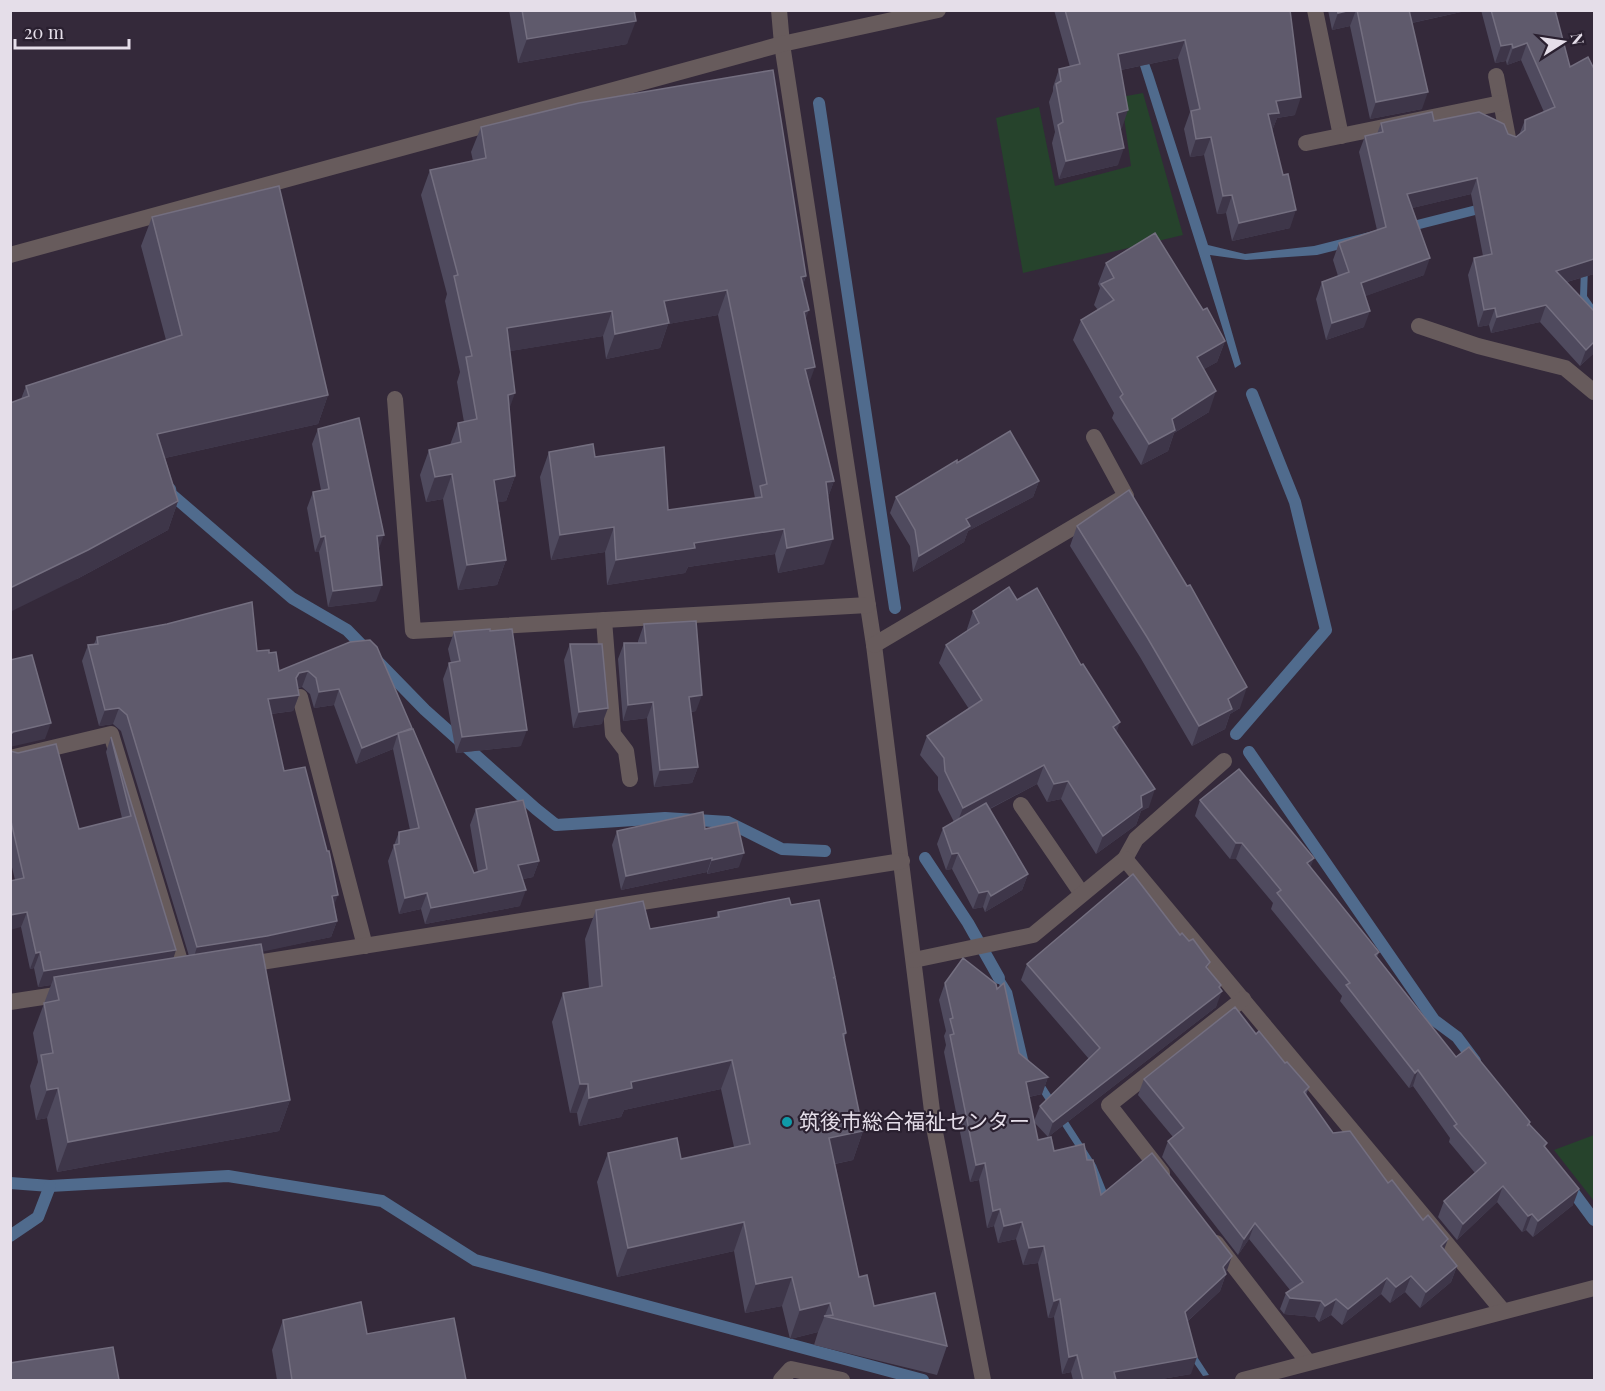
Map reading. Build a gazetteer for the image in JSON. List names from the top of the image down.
{
  "places": ["筑後市総合福祉センター"],
  "scale_bar": "20 m",
  "north": "right"
}
